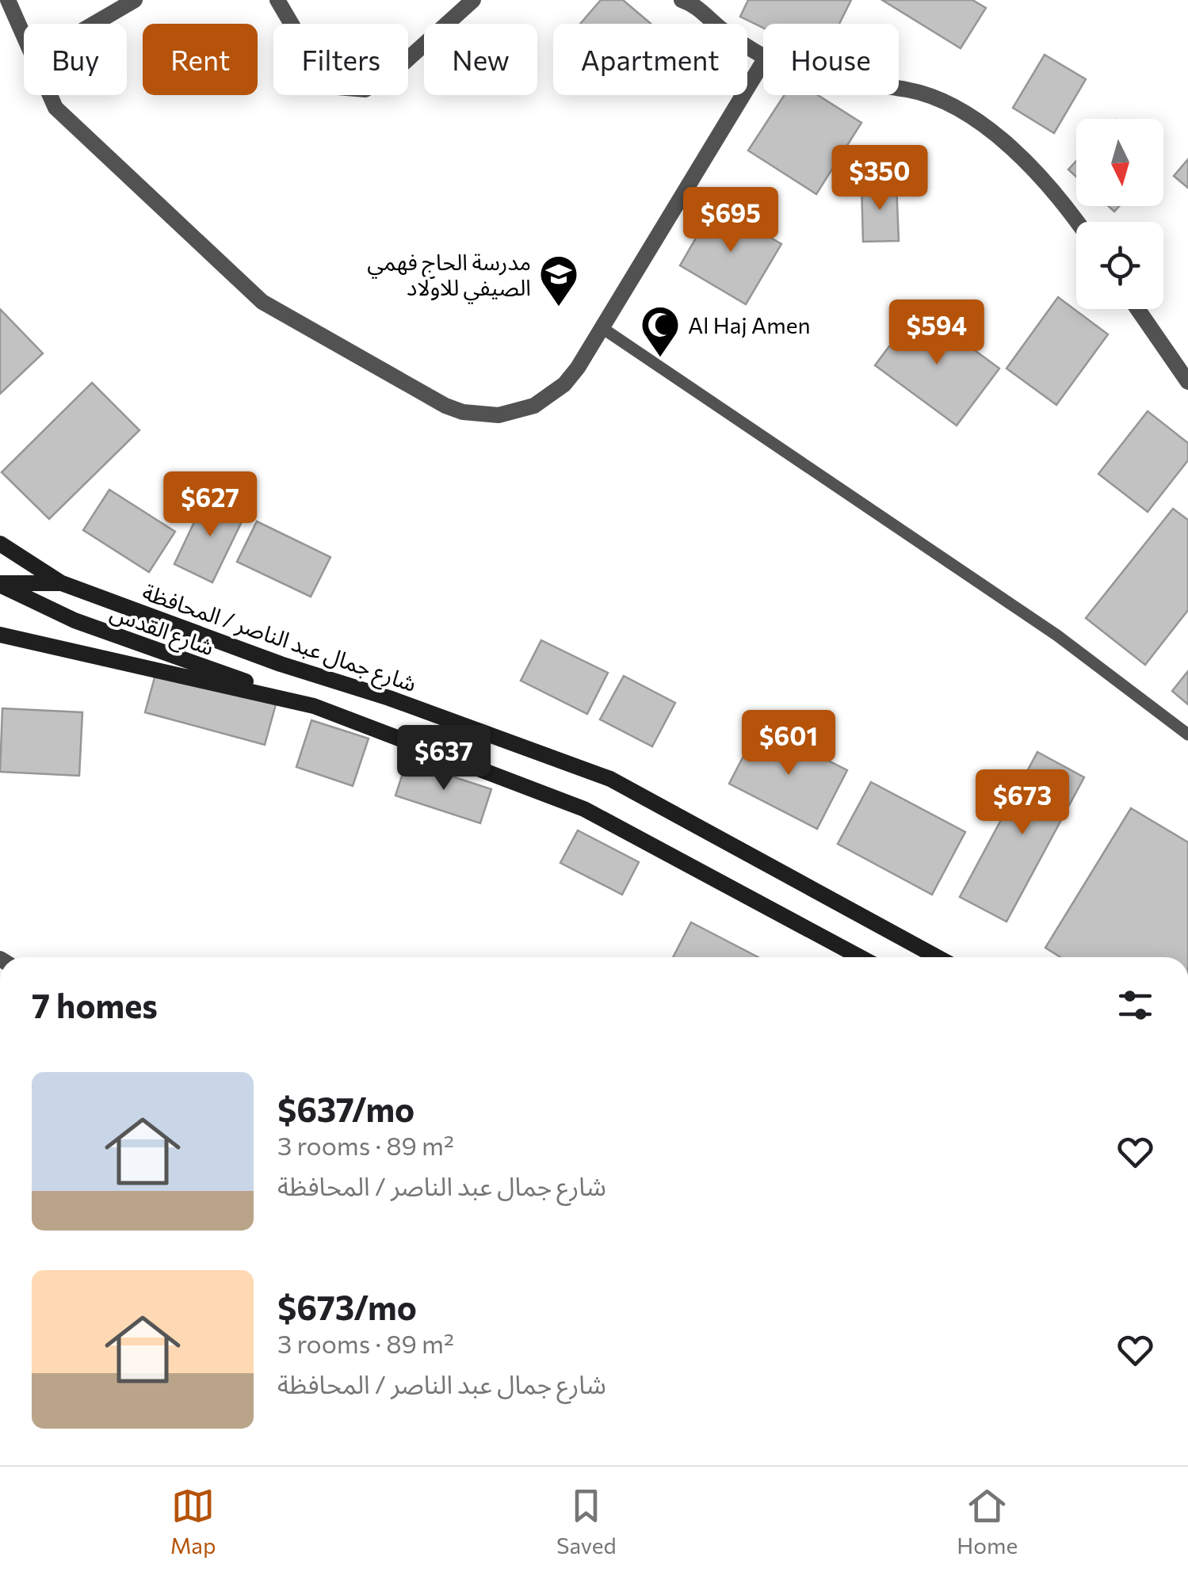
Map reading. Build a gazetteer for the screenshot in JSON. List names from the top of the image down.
{
  "streets": {
    "main road": ["شارع القدس", "شارع جمال عبد الناصر / المحافظة"]
  },
  "crossings": [
    ["شارع القدس", "شارع جمال عبد الناصر / المحافظة"]
  ],
  "places": {
    "school or university": ["مدرسة الحاج فهمي الصيفي للاولاد"],
    "mosque": ["Al Haj Amen"]
  },
  "north": "bottom",
  "page": {
    "chip": [
      "Buy",
      "Rent",
      "Filters",
      "New",
      "Apartment",
      "House"
    ],
    "price": [
      "$350",
      "$695",
      "$594",
      "$627",
      "$601",
      "$637",
      "$673"
    ],
    "heading": "7 homes",
    "list": [
      {
        "name": "$637/mo",
        "note": "3 rooms · 89 m² · شارع جمال عبد الناصر / المحافظة"
      },
      {
        "name": "$673/mo",
        "note": "3 rooms · 89 m² · شارع جمال عبد الناصر / المحافظة"
      }
    ],
    "tabs": ["Map", "Saved", "Home"]
  }
}
